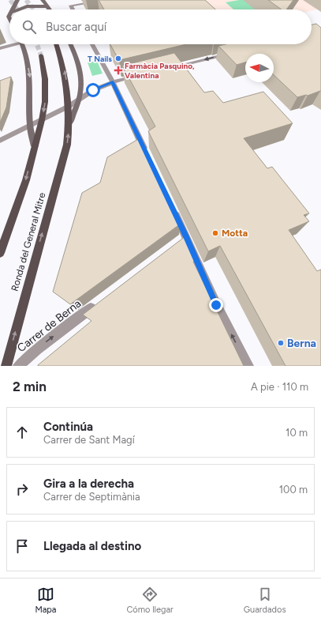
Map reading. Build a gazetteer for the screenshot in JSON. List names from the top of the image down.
{
  "streets": {
    "main road": ["Ronda del General Mitre"],
    "street": ["Carrer de Berna"]
  },
  "one_way": ["Carrer de Berna"],
  "places": {
    "other": ["T Nails", "Motta", "Berna"],
    "health": ["Farmàcia Pasquino, Valentina"]
  },
  "north": "left",
  "page": {
    "search": "Buscar aquí",
    "heading": ["2 min", "A pie · 110 m"],
    "list": [
      ["Continúa", "Carrer de Sant Magí", "10 m"],
      ["Gira a la derecha", "Carrer de Septimània", "100 m"],
      "Llegada al destino"
    ],
    "nav": ["Mapa", "Cómo llegar", "Guardados"]
  }
}
